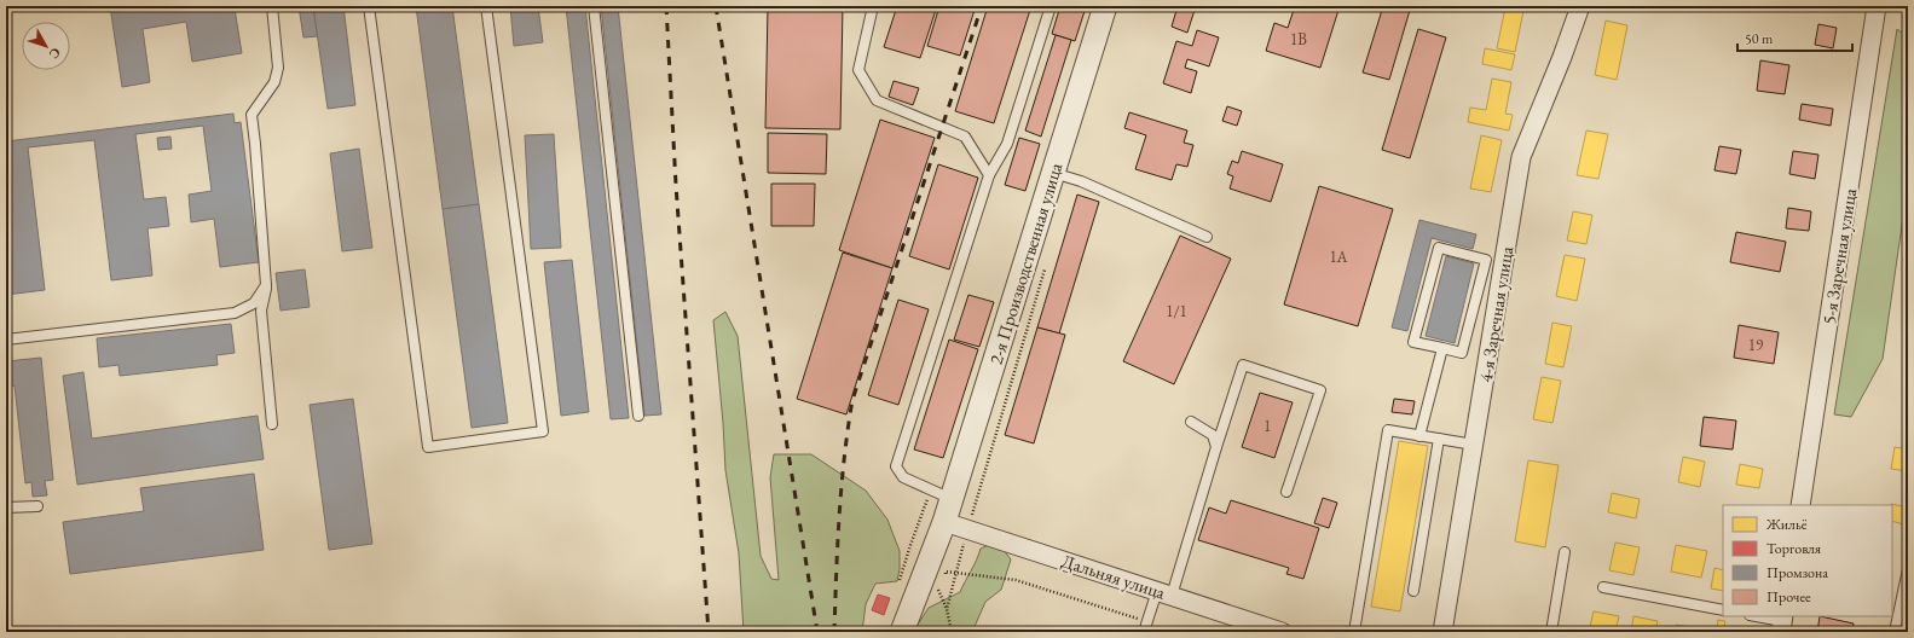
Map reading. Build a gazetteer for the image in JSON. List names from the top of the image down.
{
  "streets": {
    "street": [
      "5-я Заречная улица",
      "2-я Производственная улица",
      "4-я Заречная улица",
      "Дальняя улица"
    ]
  },
  "crossings": [
    ["2-я Производственная улица", "Дальняя улица"]
  ],
  "house_numbers": [
    "1В",
    "1А",
    "1/1",
    "19",
    "1"
  ],
  "legend": [
    "Жильё",
    "Торговля",
    "Промзона",
    "Прочее"
  ],
  "scale_bar": "50 m",
  "north": "bottom right"
}
